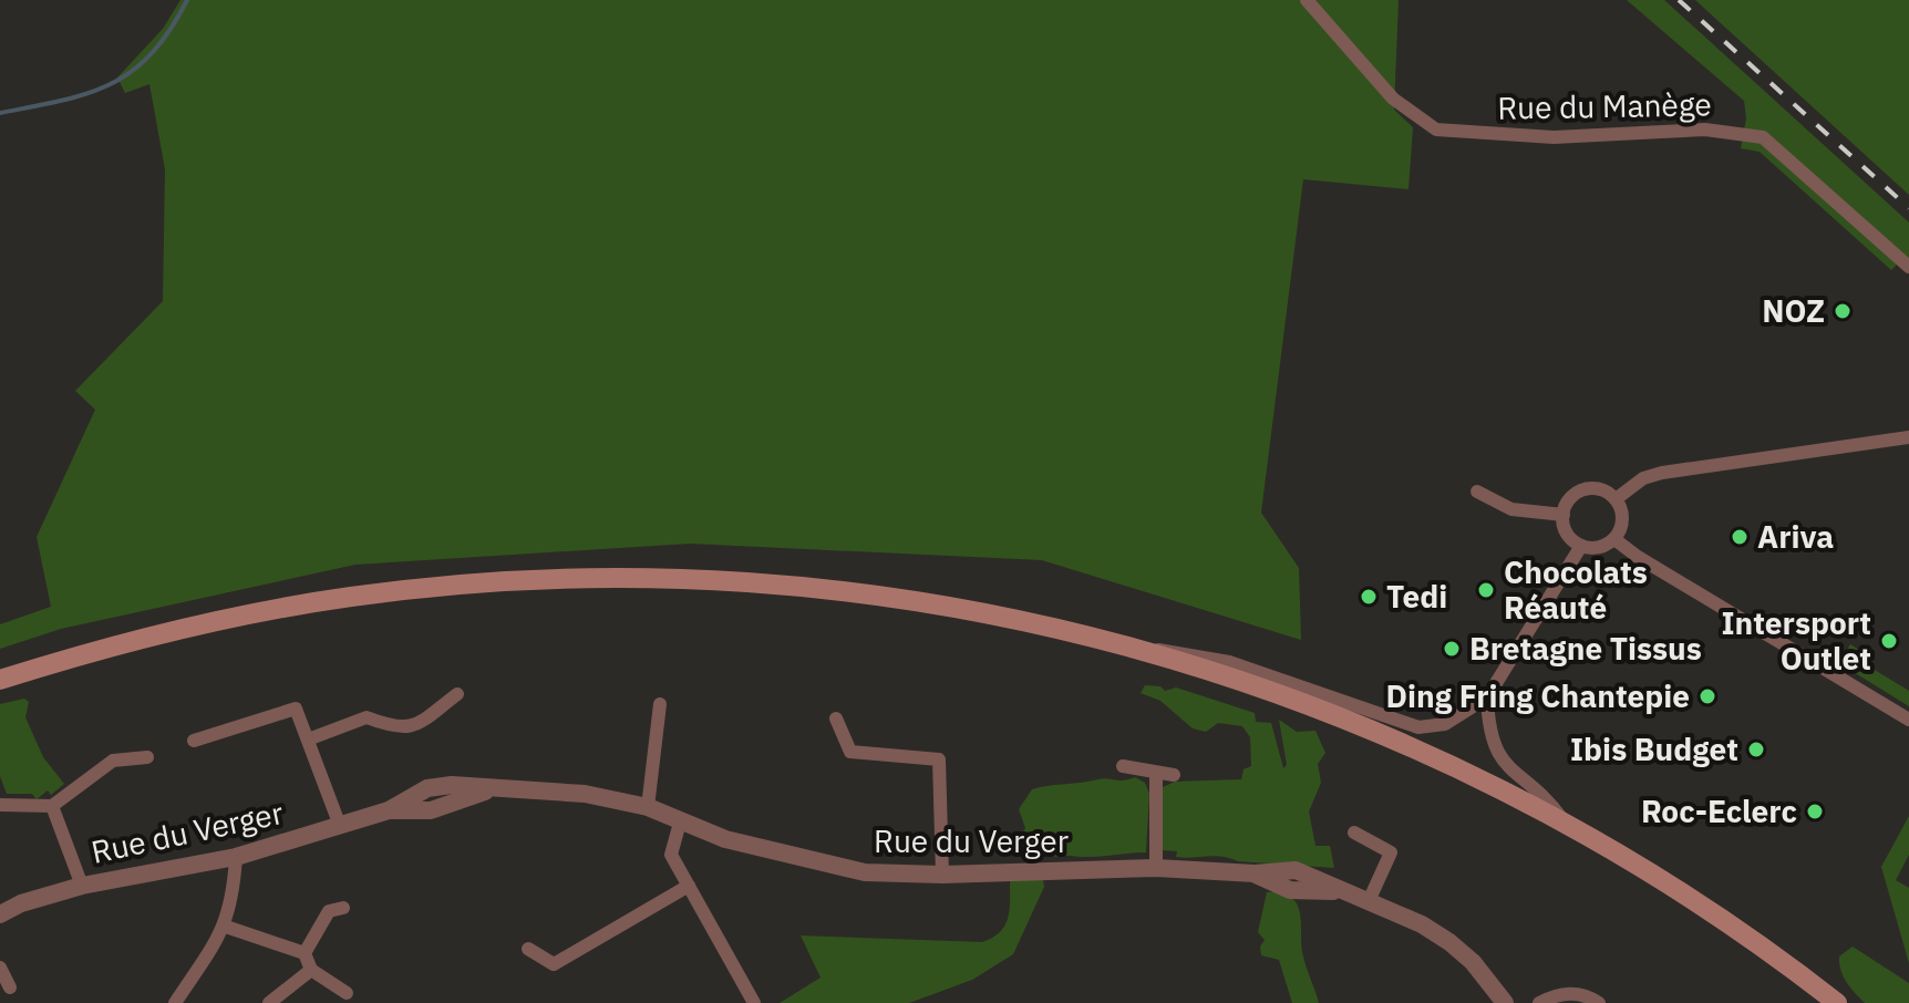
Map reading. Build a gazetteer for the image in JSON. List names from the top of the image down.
{
  "streets": {
    "street": ["Rue du Manège", "Rue du Verger"]
  },
  "places": [
    "NOZ",
    "Ariva",
    "Chocolats Réauté",
    "Tedi",
    "Intersport Outlet",
    "Bretagne Tissus",
    "Ding Fring Chantepie",
    "Ibis Budget",
    "Roc-Eclerc"
  ]
}
